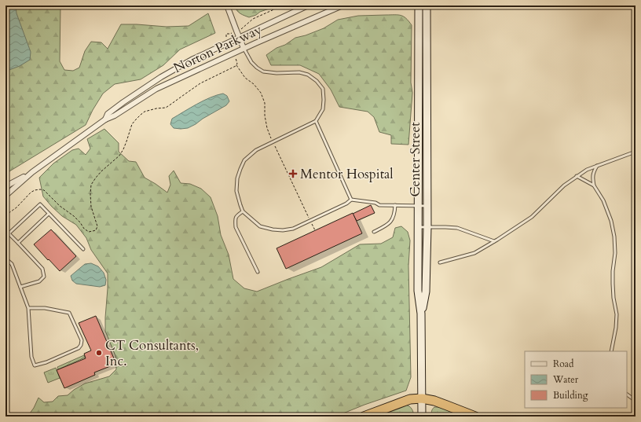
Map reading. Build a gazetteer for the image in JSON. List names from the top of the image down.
{
  "streets": {
    "main road": ["Center Street"],
    "street": ["Norton Parkway"]
  },
  "places": {
    "health": ["Mentor Hospital"],
    "other": ["CT Consultants, Inc."]
  },
  "legend": ["Road", "Water", "Building"]
}
